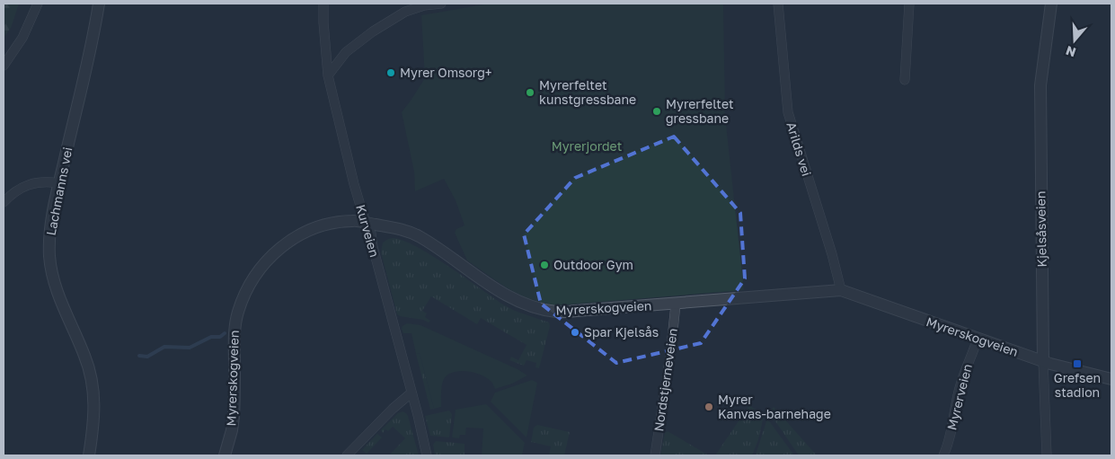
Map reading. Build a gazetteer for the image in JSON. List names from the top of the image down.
{
  "streets": {
    "street": [
      "Arilds vei",
      "Lachmanns vei",
      "Kjelsåsveien",
      "Kurveien",
      "Myrerskogveien",
      "Nordstjerneveien",
      "Myrerveien"
    ]
  },
  "crossings": [
    ["Arilds vei", "Myrerskogveien"],
    ["Kjelsåsveien", "Myrerskogveien"],
    ["Kurveien", "Myrerskogveien"],
    ["Myrerskogveien", "Nordstjerneveien"],
    ["Myrerskogveien", "Myrerveien"]
  ],
  "parks": ["Myrerjordet"],
  "places": {
    "other": [
      "Myrer Omsorg+",
      "Myrerfeltet kunstgressbane",
      "Myrerfeltet gressbane",
      "Outdoor Gym",
      "Spar Kjelsås",
      "Myrer Kanvas-barnehage"
    ],
    "transit": ["Grefsen stadion"]
  },
  "north": "bottom"
}
